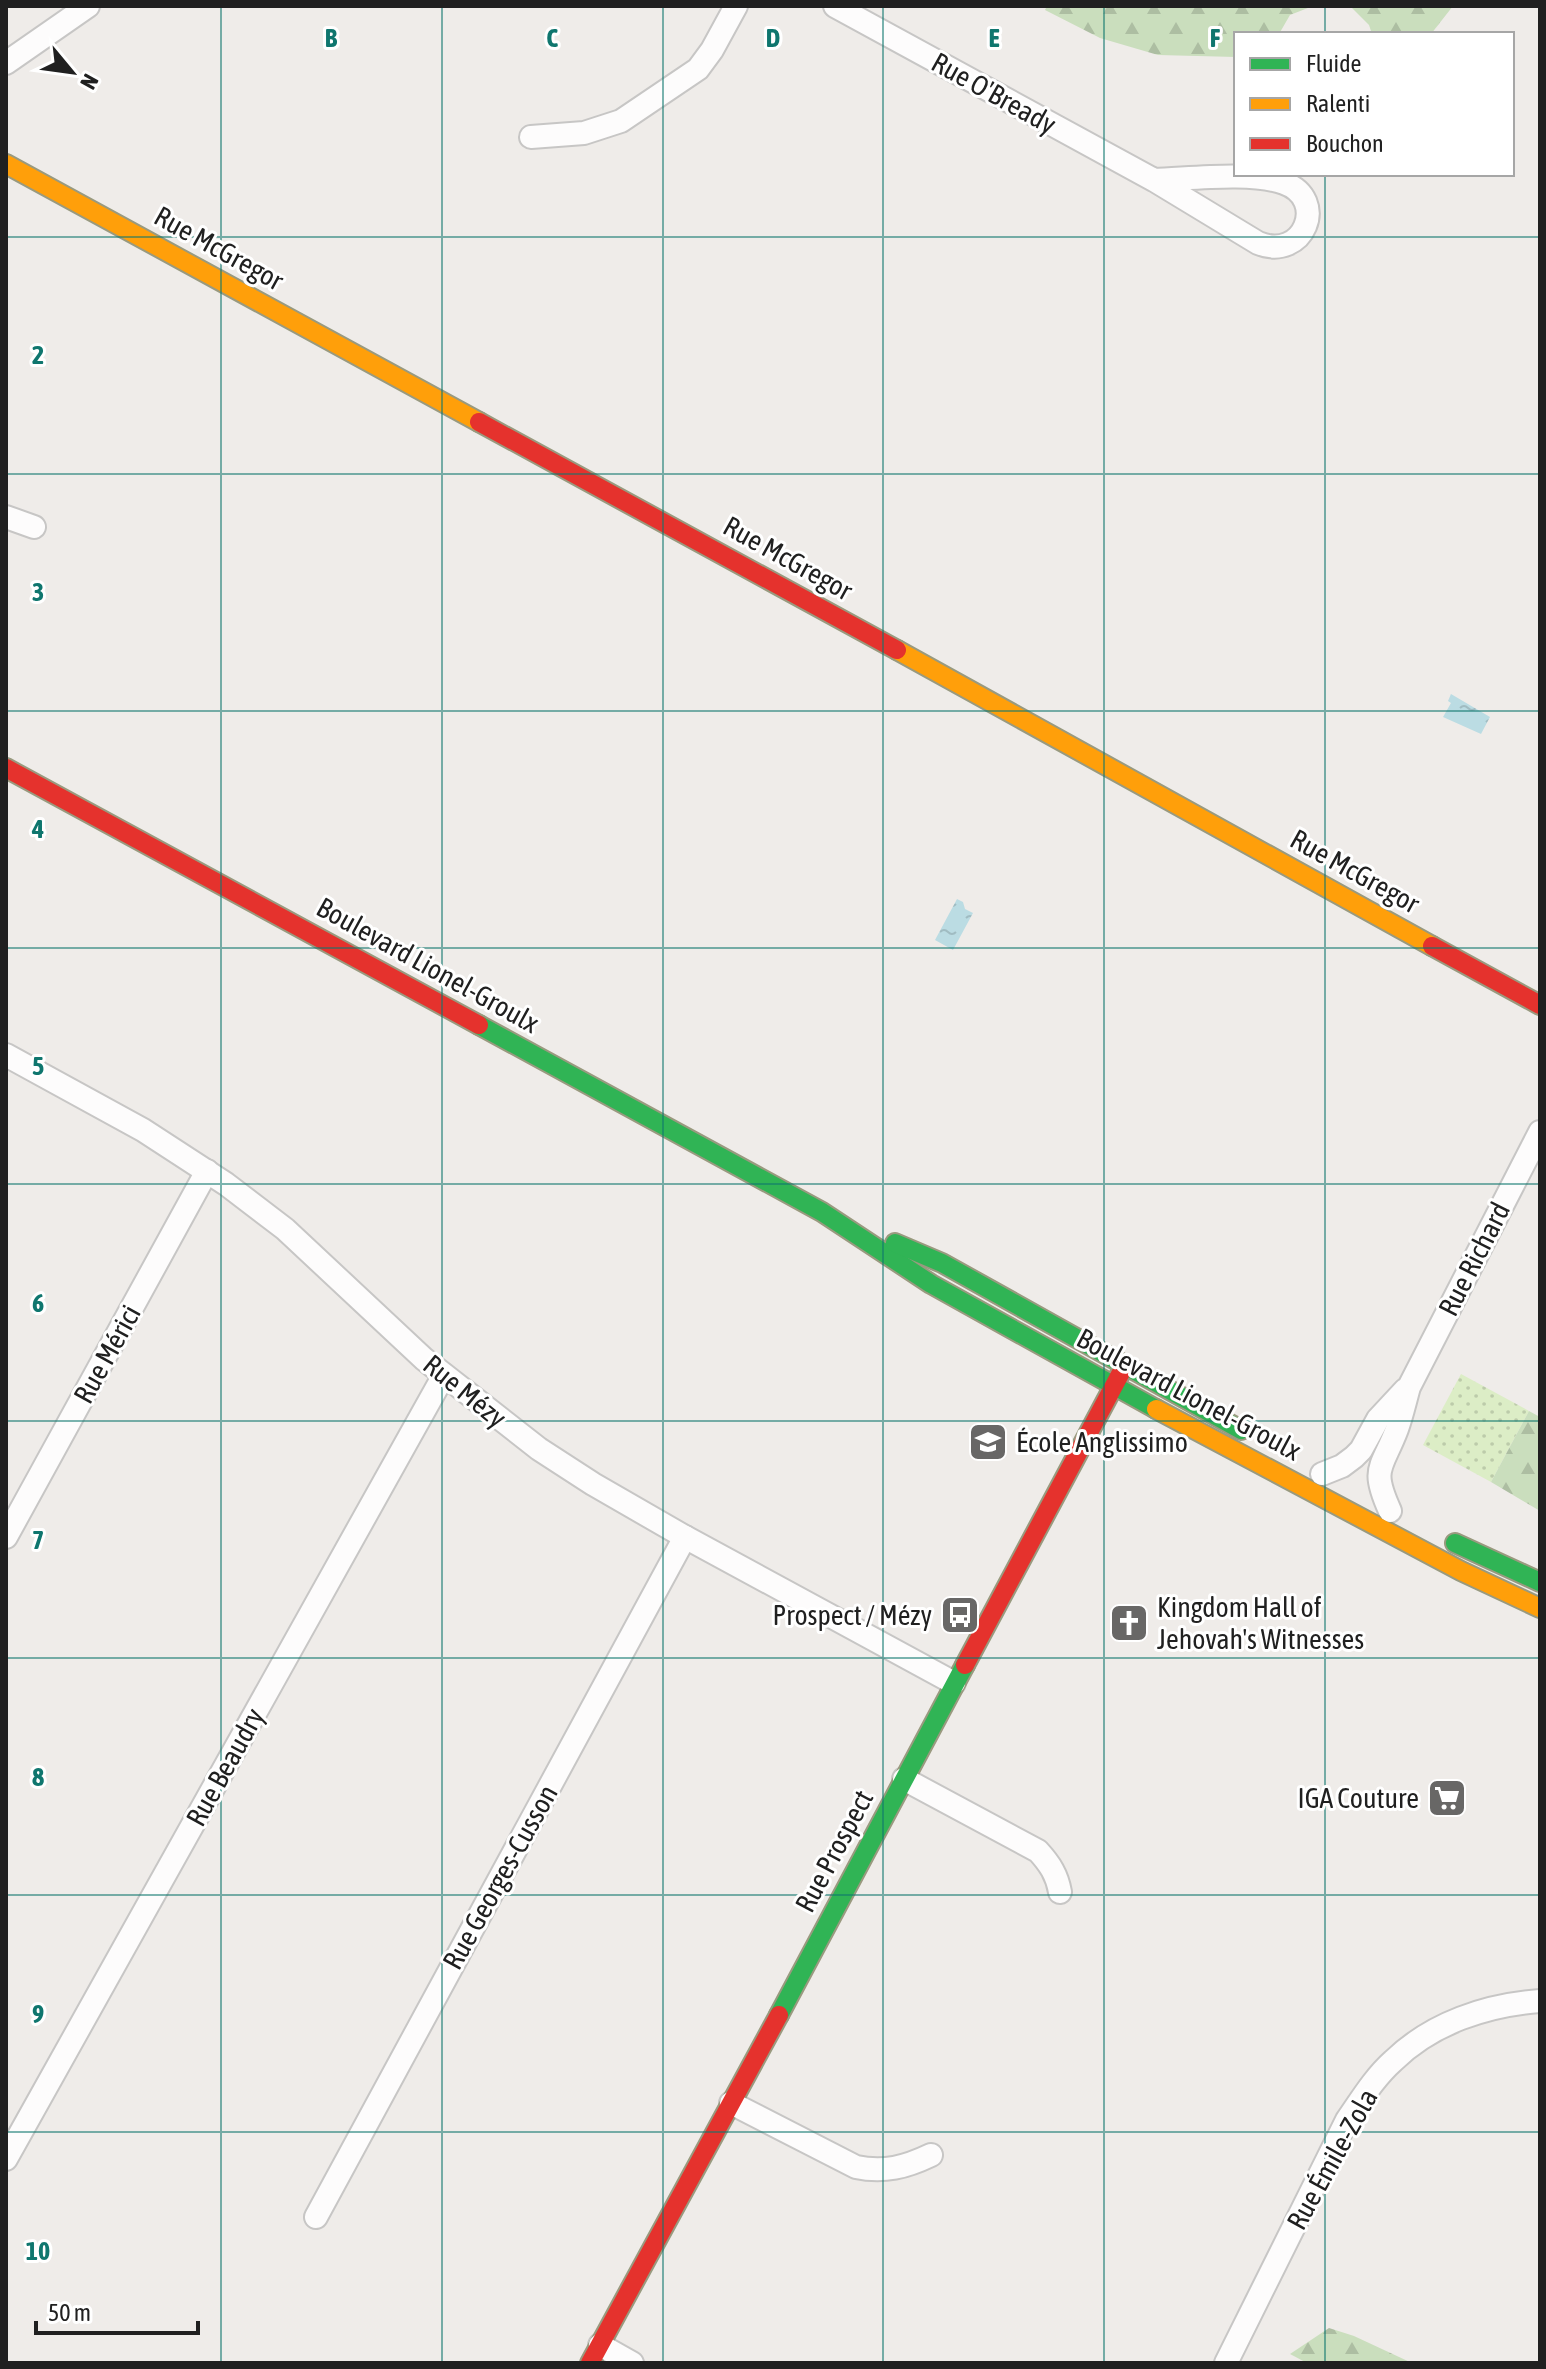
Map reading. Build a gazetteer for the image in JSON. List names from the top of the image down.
{
  "streets": {
    "street": [
      "Rue O'Bready",
      "Rue McGregor",
      "Boulevard Lionel-Groulx",
      "Rue Richard",
      "Rue Mérici",
      "Rue Mézy",
      "Rue Beaudry",
      "Rue Prospect",
      "Rue Georges-Cusson",
      "Rue Émile-Zola"
    ]
  },
  "crossings": [
    ["Boulevard Lionel-Groulx", "Rue Richard"],
    ["Boulevard Lionel-Groulx", "Rue Prospect"],
    ["Rue Mérici", "Rue Mézy"],
    ["Rue Mézy", "Rue Beaudry"],
    ["Rue Mézy", "Rue Prospect"],
    ["Rue Mézy", "Rue Georges-Cusson"]
  ],
  "places": {
    "school or university": ["École Anglissimo"],
    "bus stop": ["Prospect / Mézy"],
    "church": ["Kingdom Hall of Jehovah's Witnesses"],
    "supermarket": ["IGA Couture"]
  },
  "legend": ["Fluide", "Ralenti", "Bouchon"],
  "scale_bar": "50 m",
  "north": "bottom right",
  "grid": {
    "columns": [
      "B",
      "C",
      "D",
      "E",
      "F"
    ],
    "rows": [
      "2",
      "3",
      "4",
      "5",
      "6",
      "7",
      "8",
      "9",
      "10"
    ]
  }
}
